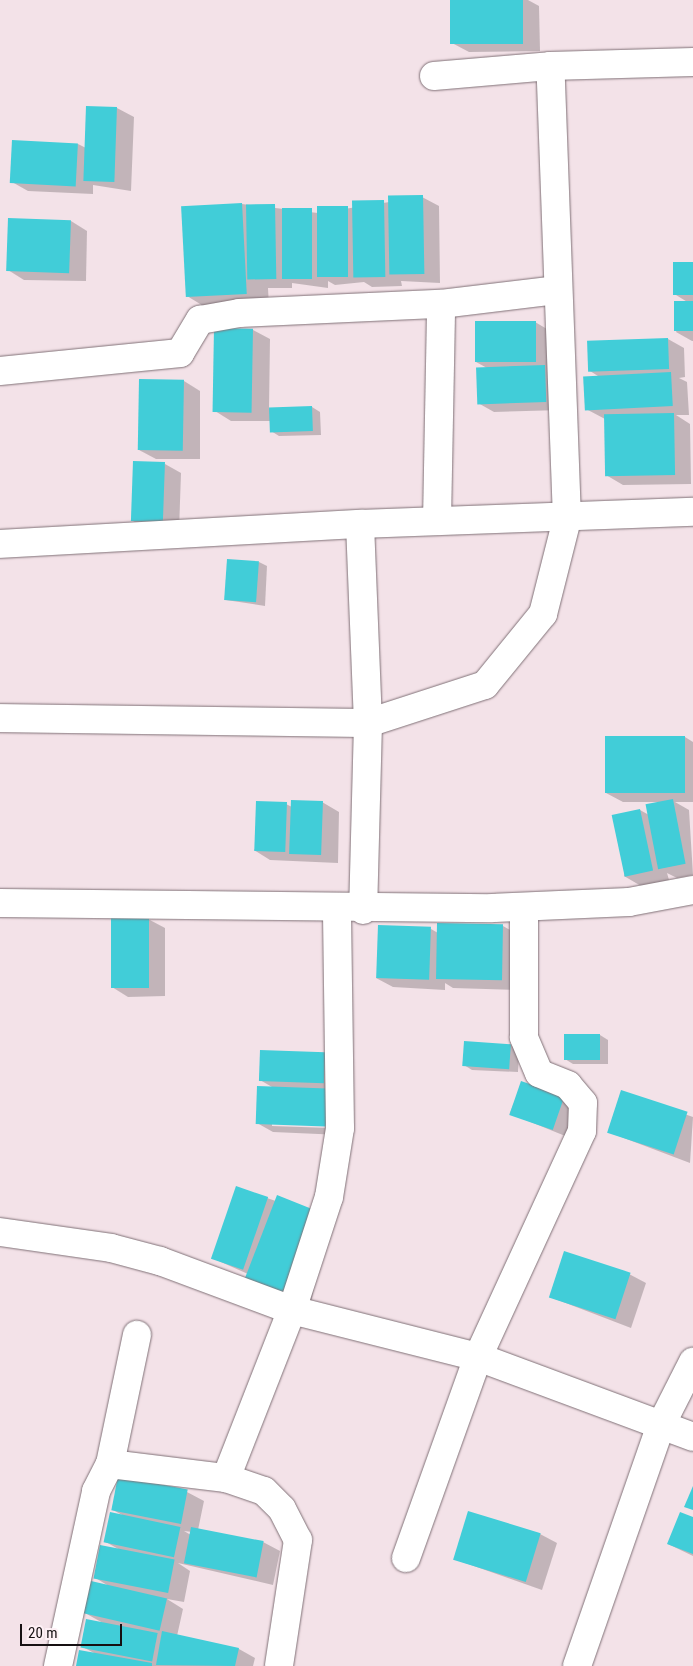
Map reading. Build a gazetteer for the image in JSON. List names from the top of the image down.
{
  "scale_bar": "20 m"
}
